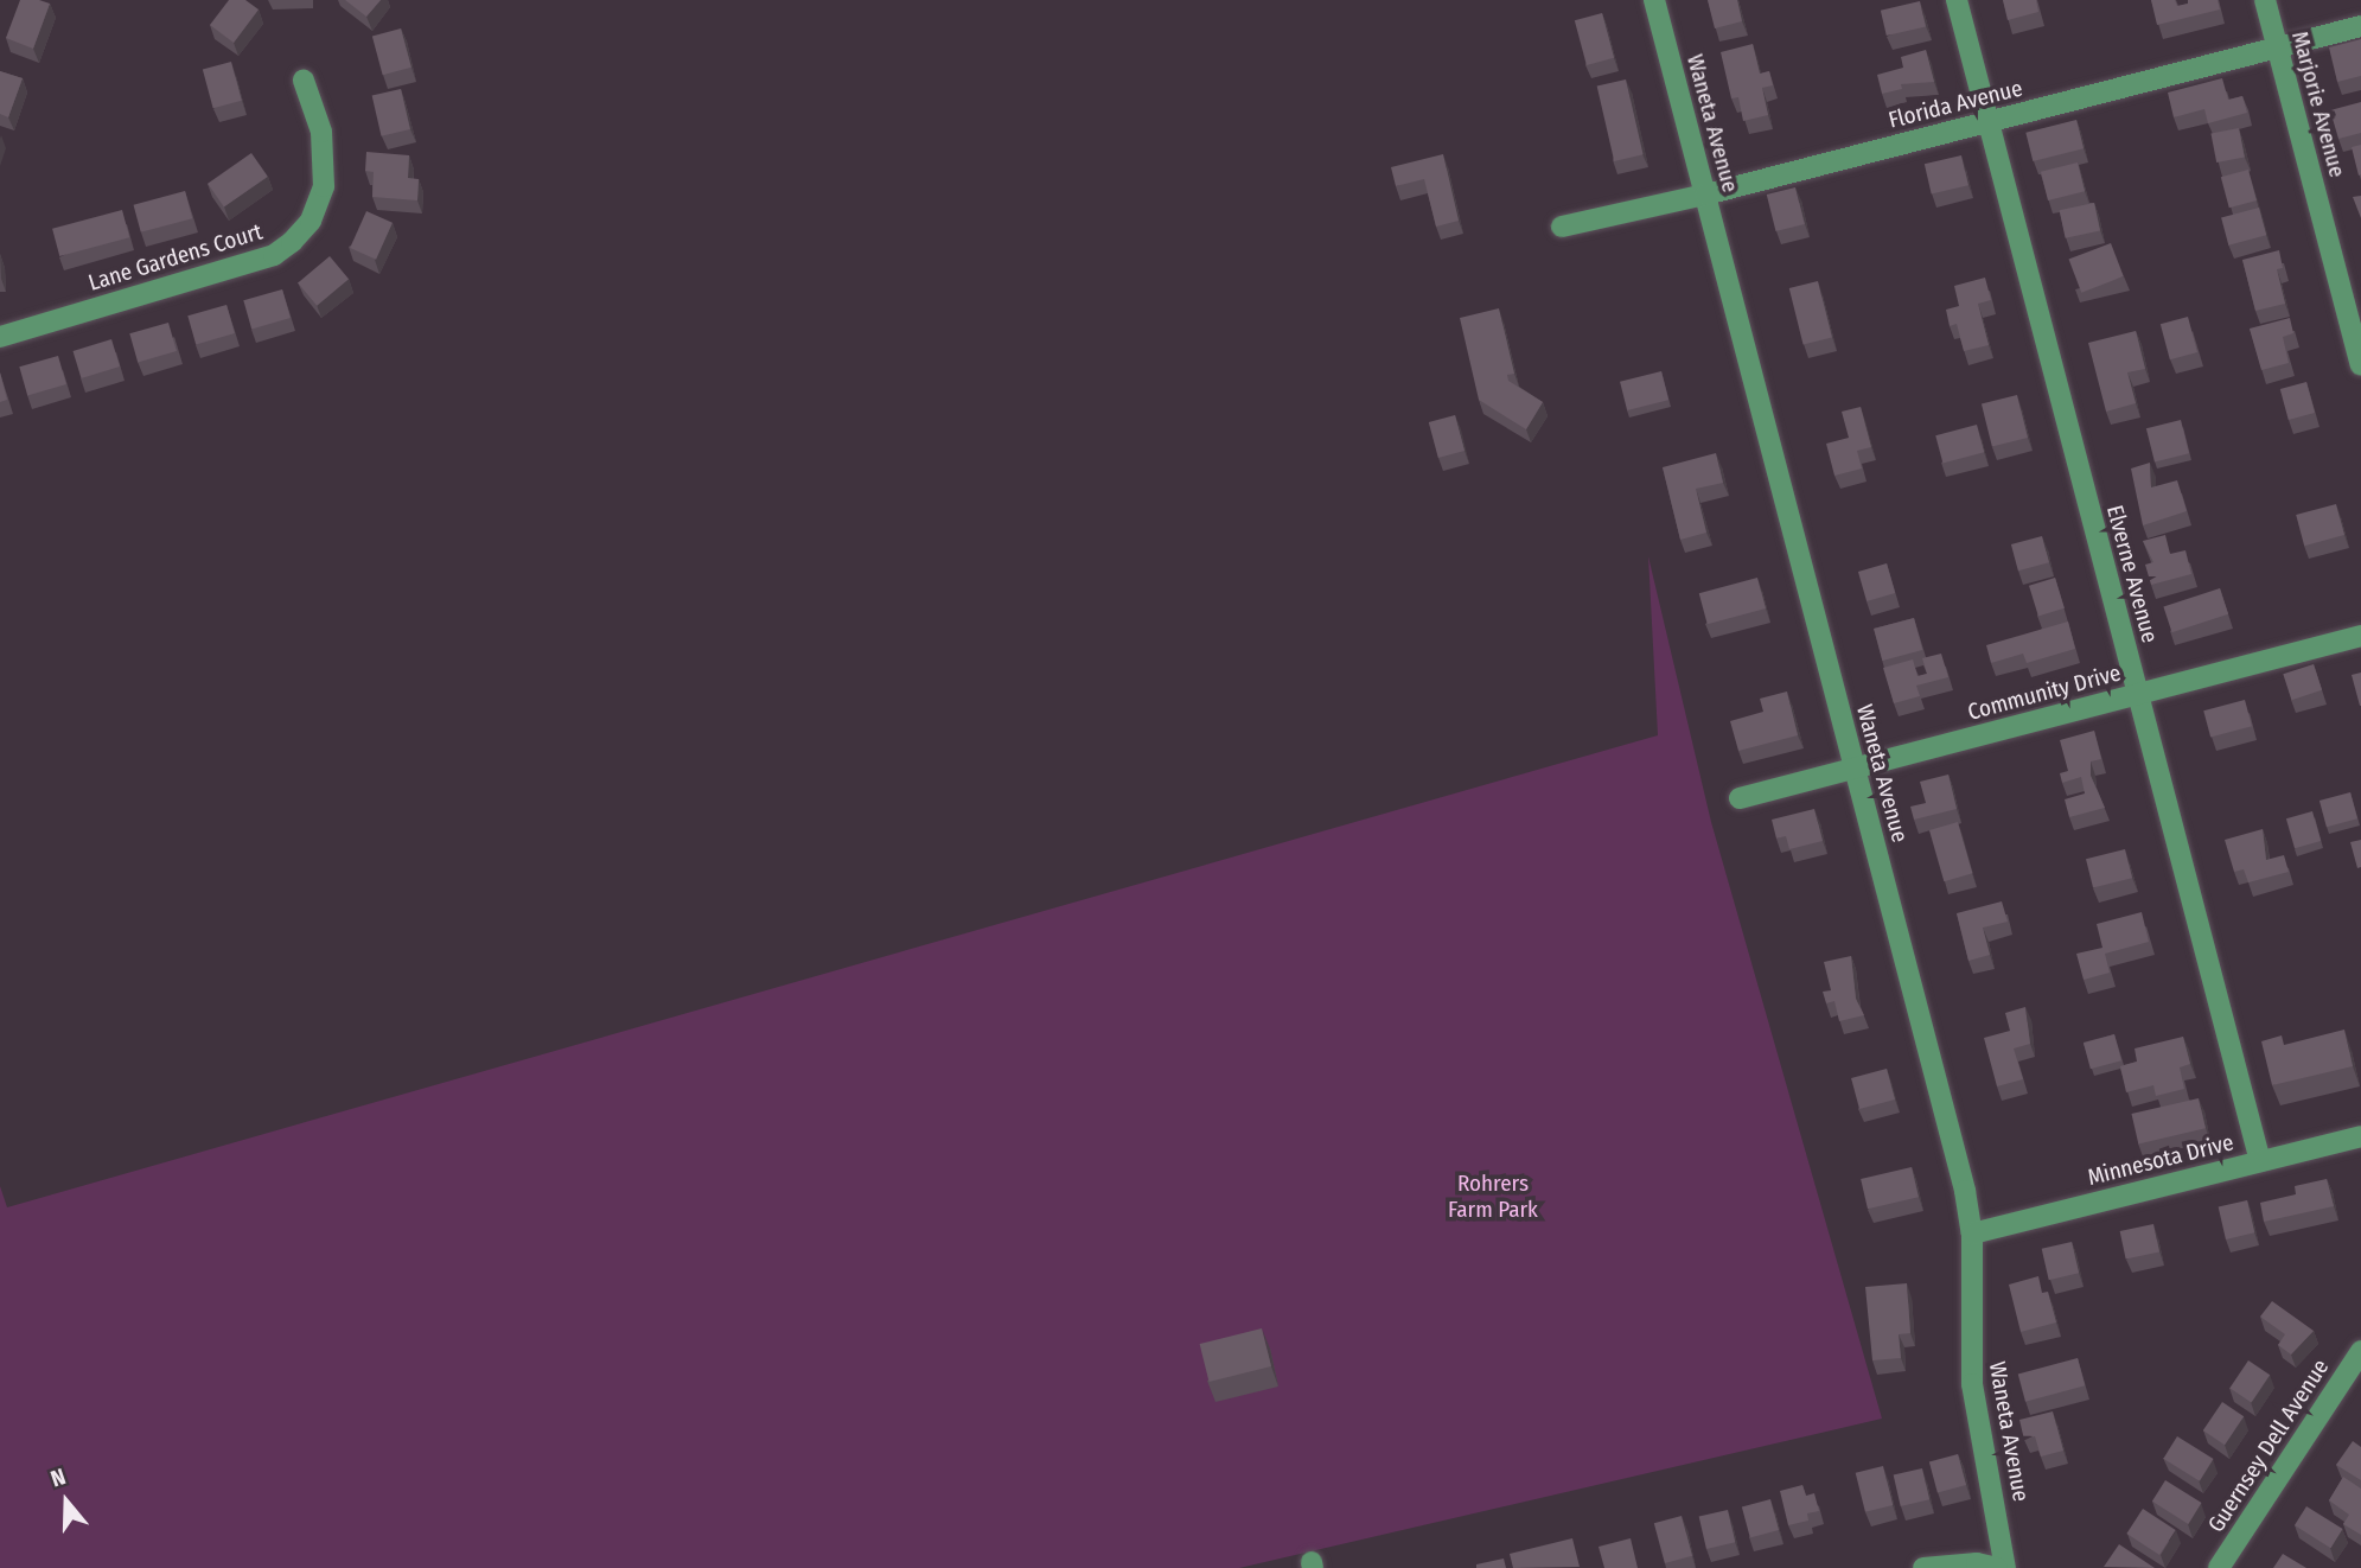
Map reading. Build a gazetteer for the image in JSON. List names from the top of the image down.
{
  "streets": {
    "street": [
      "Florida Avenue",
      "Marjorie Avenue",
      "Waneta Avenue",
      "Lane Gardens Court",
      "Elverne Avenue",
      "Community Drive",
      "Minnesota Drive",
      "Guernsey Dell Avenue"
    ]
  },
  "crossings": [
    ["Florida Avenue", "Marjorie Avenue"],
    ["Florida Avenue", "Waneta Avenue"],
    ["Florida Avenue", "Elverne Avenue"],
    ["Waneta Avenue", "Community Drive"],
    ["Waneta Avenue", "Minnesota Drive"],
    ["Elverne Avenue", "Community Drive"],
    ["Elverne Avenue", "Minnesota Drive"]
  ],
  "parks": ["Rohrers Farm Park"],
  "north": "top"
}
